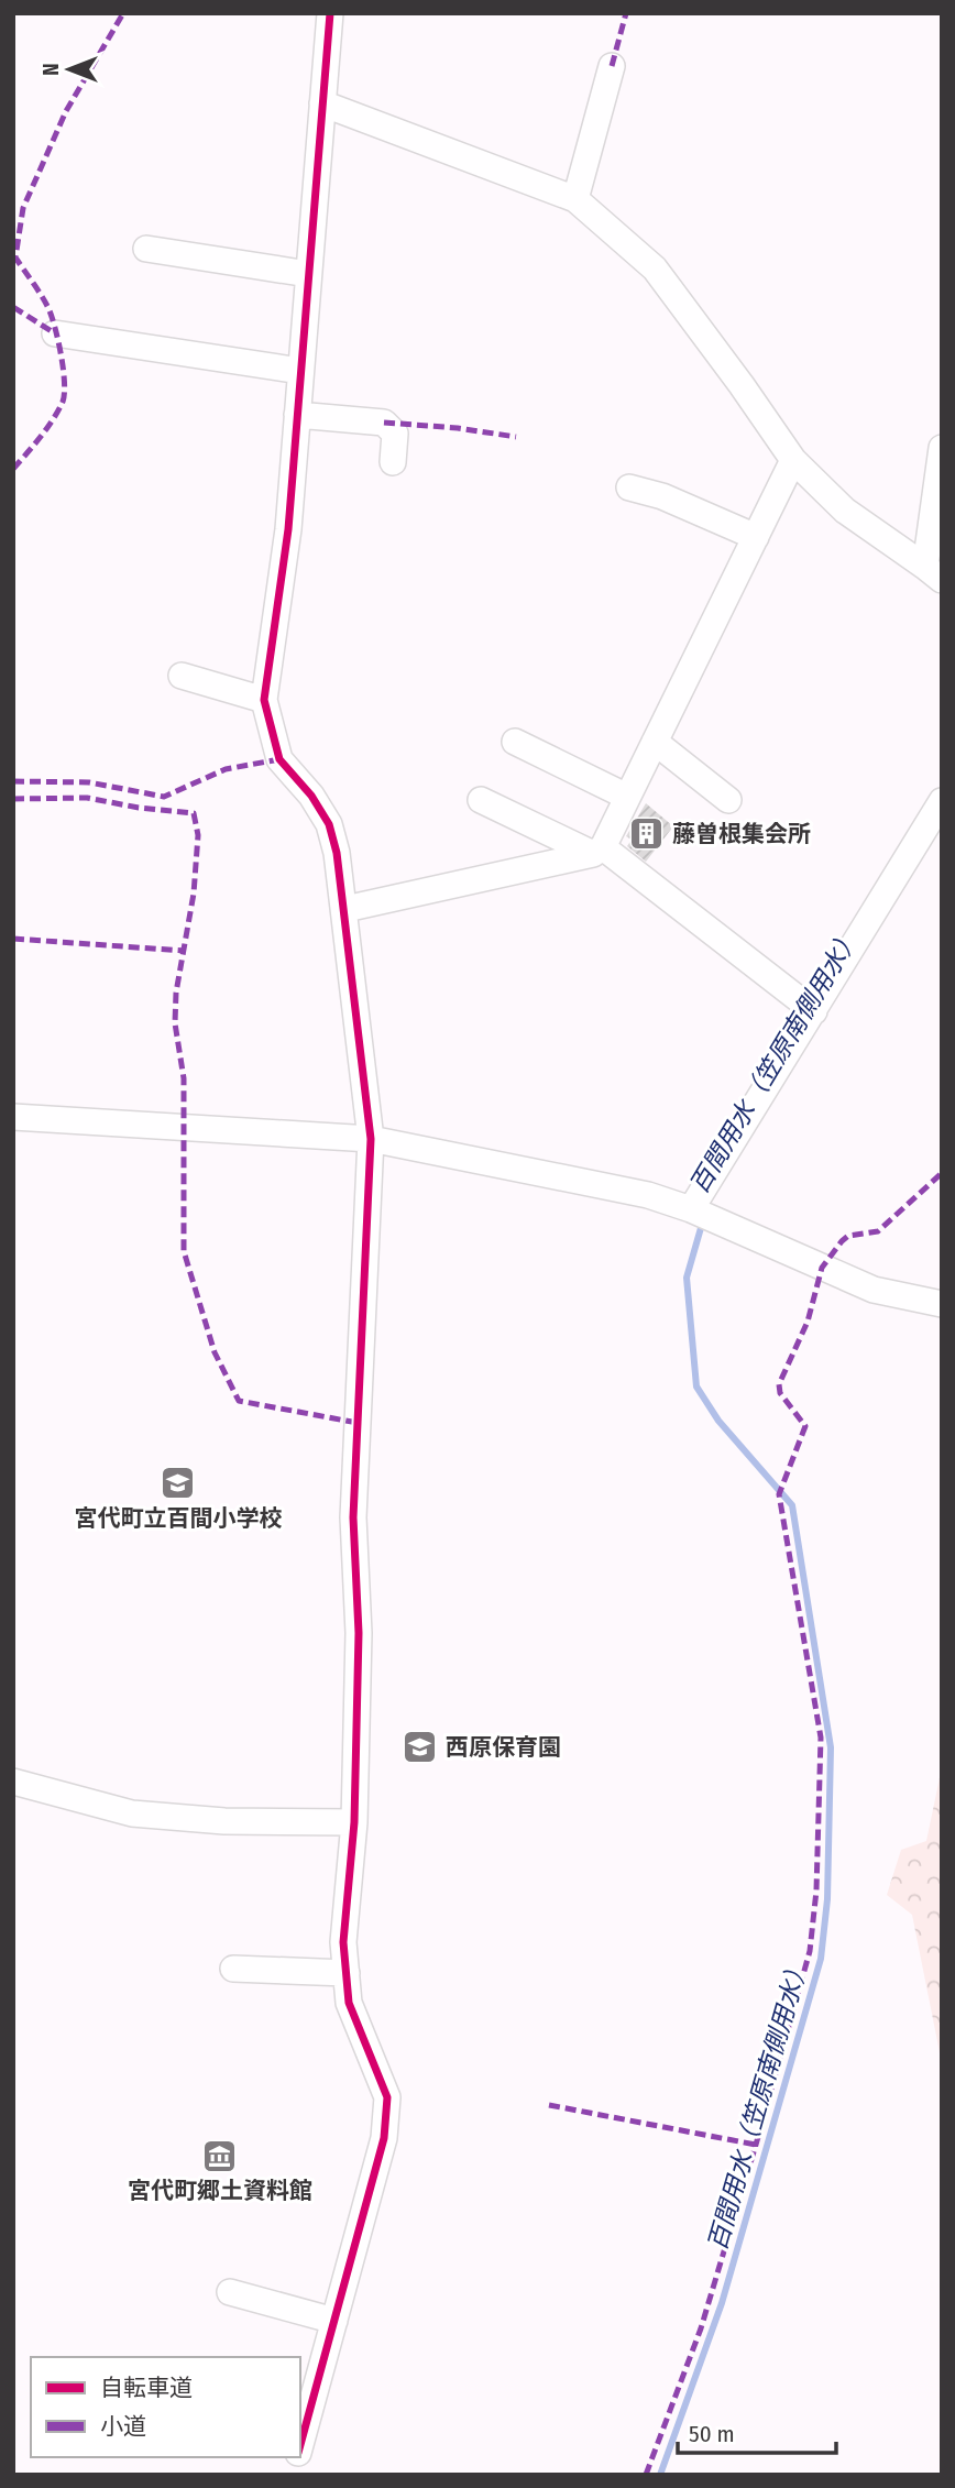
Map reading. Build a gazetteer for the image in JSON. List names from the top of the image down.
{
  "water": ["百間用水（笠原南側用水）"],
  "places": {
    "building": ["藤曽根集会所"],
    "school or university": ["宮代町立百間小学校", "西原保育園"],
    "museum": ["宮代町郷土資料館"]
  },
  "legend": ["自転車道", "小道"],
  "scale_bar": "50 m",
  "north": "left"
}
